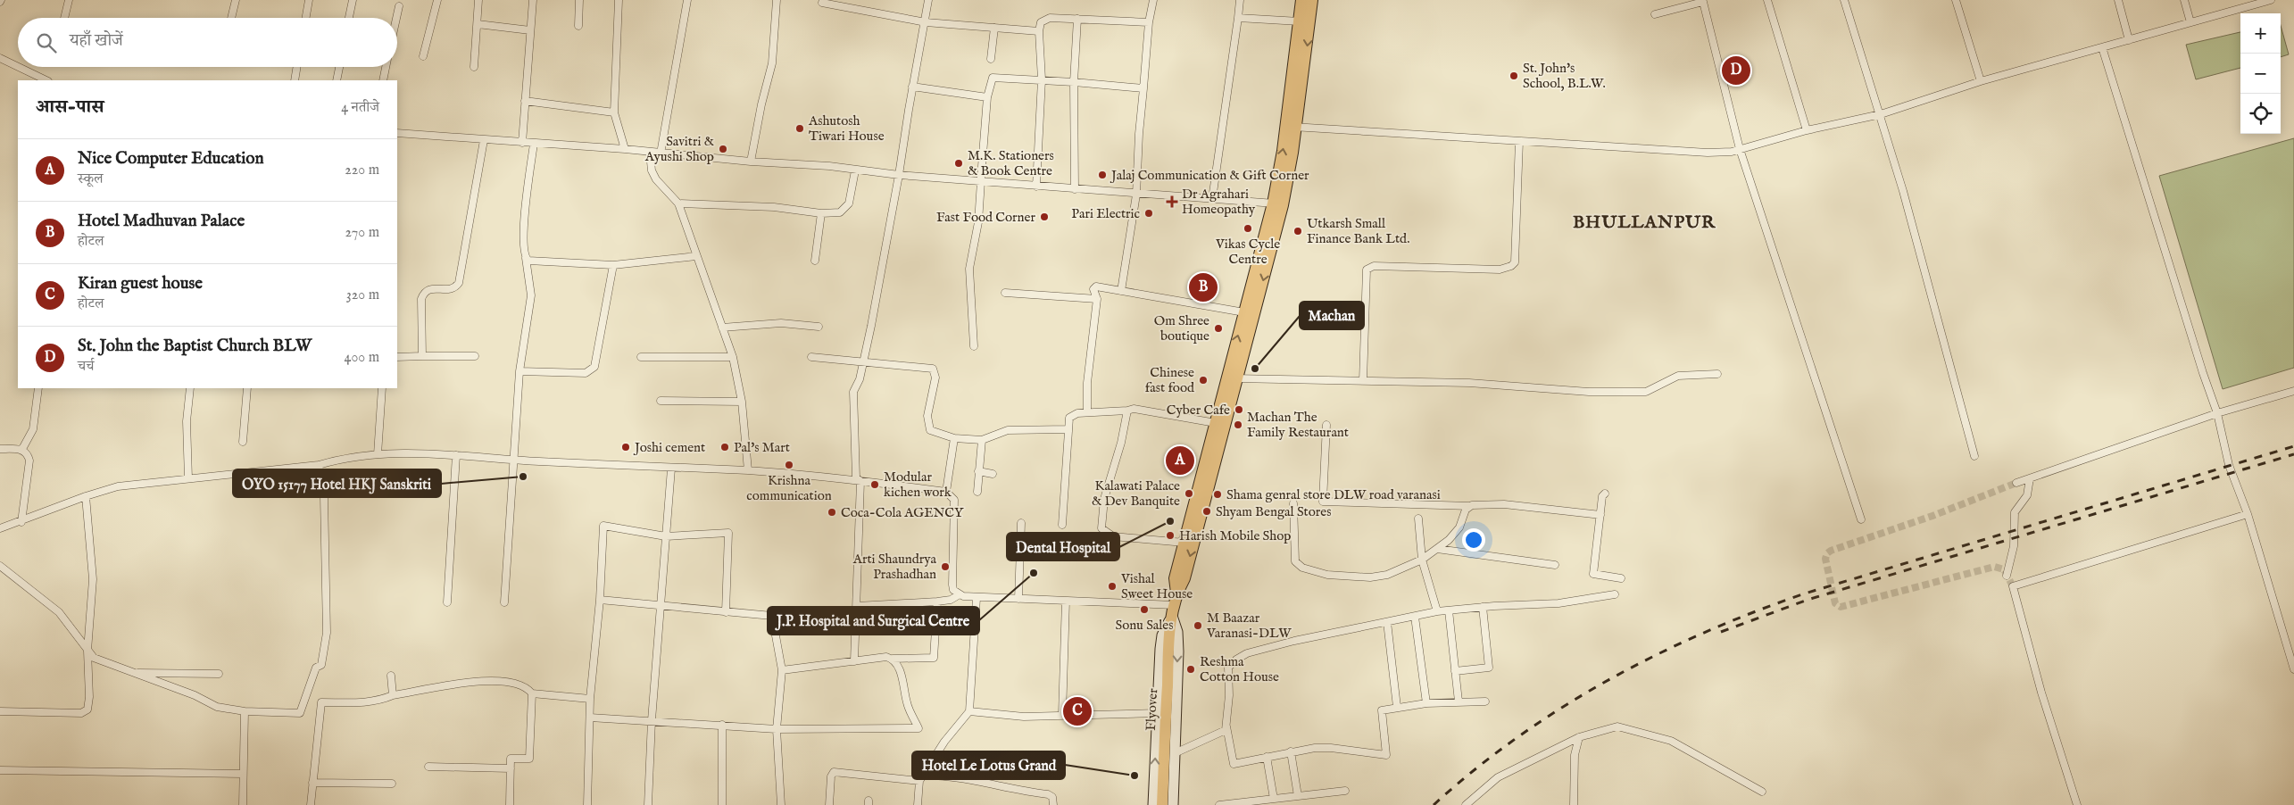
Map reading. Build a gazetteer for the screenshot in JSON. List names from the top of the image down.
{
  "streets": {
    "main road": ["Flyover"]
  },
  "districts": ["BHULLANPUR"],
  "places": {
    "other": [
      "St. John's School, B.L.W.",
      "Ashutosh Tiwari House",
      "Savitri & Ayushi Shop",
      "M.K. Stationers & Book Centre",
      "Jalaj Communication & Gift Corner",
      "Pari Electric",
      "Fast Food Corner",
      "Vikas Cycle Centre",
      "Utkarsh Small Finance Bank Ltd.",
      "Om Shree boutique",
      "Machan",
      "Chinese fast food",
      "Cyber Cafe",
      "Machan The Family Restaurant",
      "Joshi cement",
      "Pal's Mart",
      "Krishna communication",
      "OYO 15177 Hotel HKJ Sanskriti",
      "Modular kichen work",
      "Kalawati Palace & Dev Banquite",
      "Shama genral store DLW road varanasi",
      "Shyam Bengal Stores",
      "Coca-Cola AGENCY",
      "Dental Hospital",
      "Harish Mobile Shop",
      "Arti Shaundrya Prashadhan",
      "J.P. Hospital and Surgical Centre",
      "Vishal Sweet House",
      "Sonu Sales",
      "M Baazar Varanasi-DLW",
      "Reshma Cotton House",
      "Hotel Le Lotus Grand"
    ],
    "health": ["Dr Agrahari Homeopathy"]
  },
  "page": {
    "map_buttons": ["+", "−"],
    "search": "यहाँ खोजें",
    "pins": [
      "D",
      "B",
      "A",
      "C"
    ],
    "heading": ["आस-पास", "4 नतीजे"],
    "list": [
      {
        "mark": "A",
        "name": "Nice Computer Education",
        "note": "स्कूल",
        "value": "220 m"
      },
      {
        "mark": "B",
        "name": "Hotel Madhuvan Palace",
        "note": "होटल",
        "value": "270 m"
      },
      {
        "mark": "C",
        "name": "Kiran guest house",
        "note": "होटल",
        "value": "320 m"
      },
      {
        "mark": "D",
        "name": "St. John the Baptist Church BLW",
        "note": "चर्च",
        "value": "400 m"
      }
    ]
  }
}
